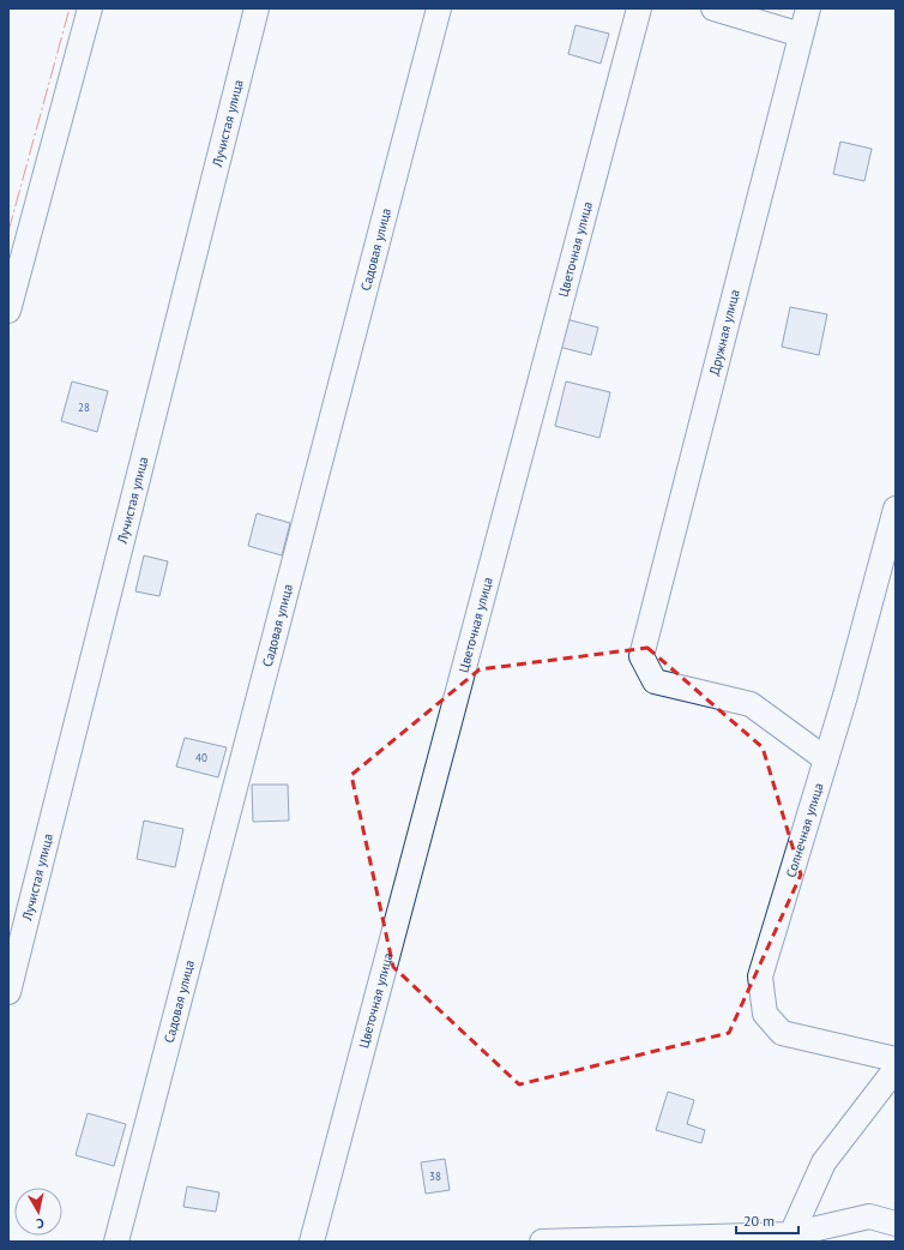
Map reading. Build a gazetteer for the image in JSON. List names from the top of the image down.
{
  "streets": {
    "street": [
      "Лучистая улица",
      "Садовая улица",
      "Цветочная улица",
      "Дружная улица",
      "Солнечная улица"
    ]
  },
  "crossings": [
    ["Дружная улица", "Солнечная улица"]
  ],
  "house_numbers": ["28", "40", "38"],
  "scale_bar": "20 m",
  "north": "bottom"
}
